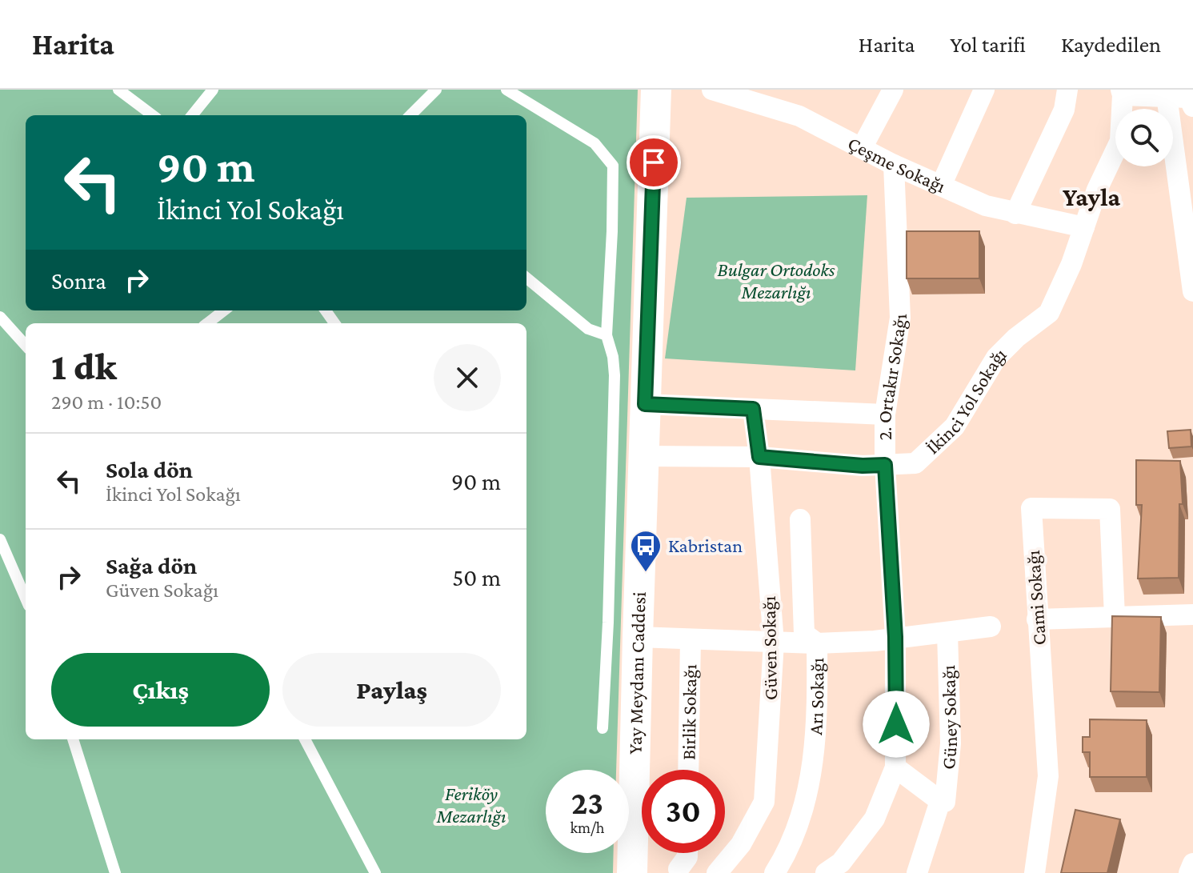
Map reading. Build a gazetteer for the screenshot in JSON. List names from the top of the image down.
{
  "streets": {
    "street": [
      "Çeşme Sokağı",
      "2. Ortakır Sokağı",
      "İkinci Yol Sokağı",
      "Cami Sokağı",
      "Güven Sokağı",
      "Yay Meydanı Caddesi",
      "Arı Sokağı",
      "Birlik Sokağı",
      "Güney Sokağı"
    ]
  },
  "crossings": [
    ["Çeşme Sokağı", "2. Ortakır Sokağı"],
    ["Çeşme Sokağı", "İkinci Yol Sokağı"],
    ["2. Ortakır Sokağı", "İkinci Yol Sokağı"],
    ["2. Ortakır Sokağı", "Güney Sokağı"],
    ["İkinci Yol Sokağı", "Güven Sokağı"],
    ["İkinci Yol Sokağı", "Yay Meydanı Caddesi"]
  ],
  "districts": ["Yayla"],
  "parks": ["Bulgar Ortodoks Mezarlığı", "Feriköy Mezarlığı"],
  "places": {
    "bus stop": ["Kabristan"]
  },
  "page": {
    "header": "Harita",
    "nav": ["Harita", "Yol tarifi", "Kaydedilen"],
    "turn": ["90 m", "İkinci Yol Sokağı"],
    "then": "Sonra",
    "heading": ["1 dk", "290 m · 10:50"],
    "list": [
      {
        "name": "Sola dön",
        "note": "İkinci Yol Sokağı",
        "value": "90 m"
      },
      {
        "name": "Sağa dön",
        "note": "Güven Sokağı",
        "value": "50 m"
      }
    ],
    "buttons": ["Çıkış", "Paylaş"],
    "speed": "23 km/h",
    "limit": "30"
  }
}
